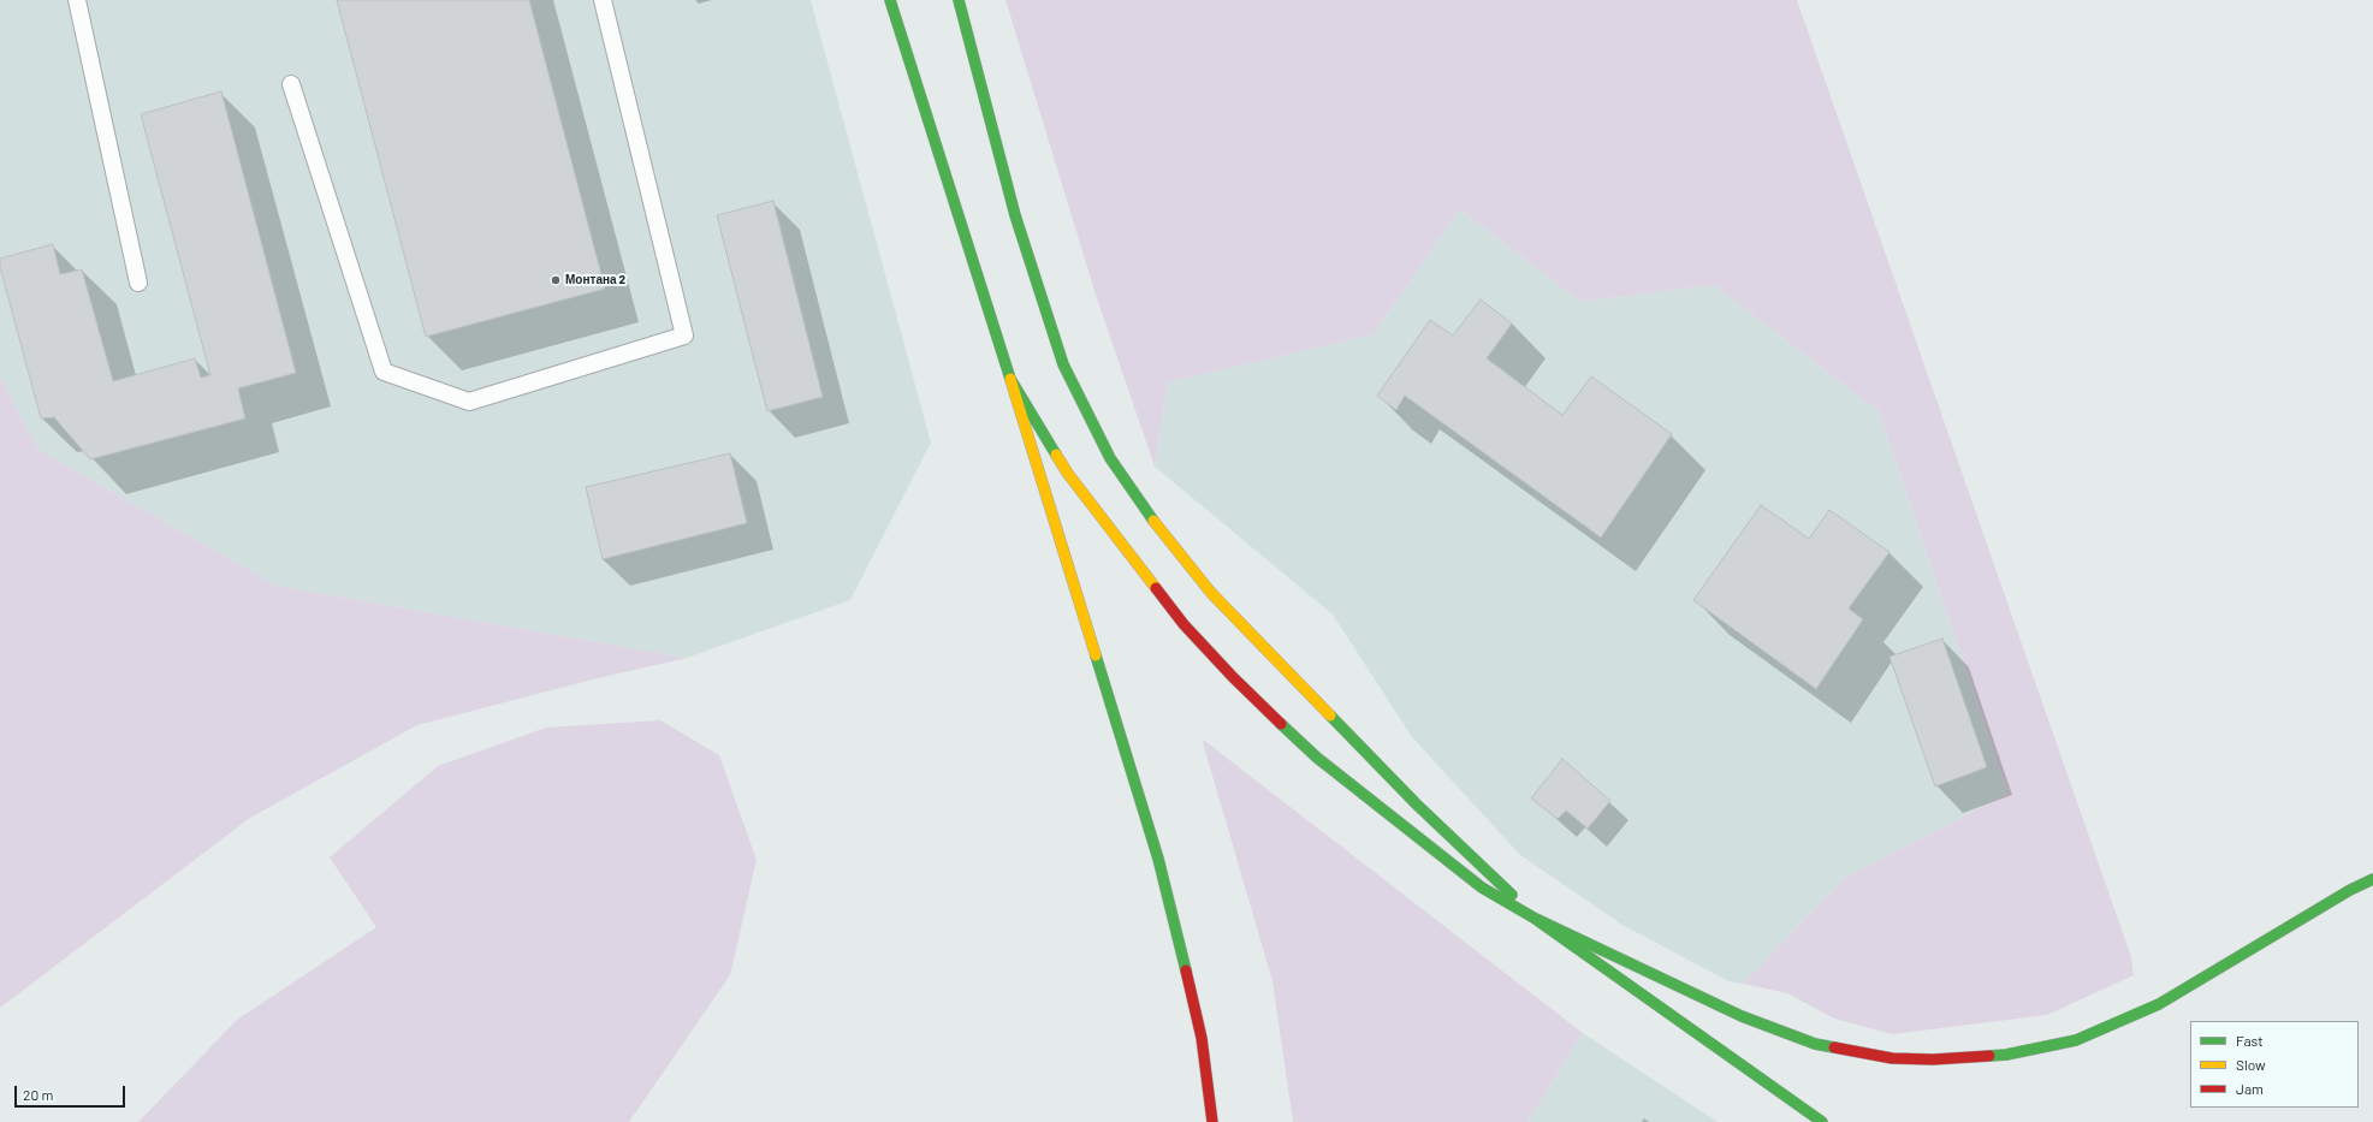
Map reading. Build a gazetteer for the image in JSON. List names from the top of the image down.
{
  "places": ["Монтана 2"],
  "legend": ["Fast", "Slow", "Jam"],
  "scale_bar": "20 m"
}
